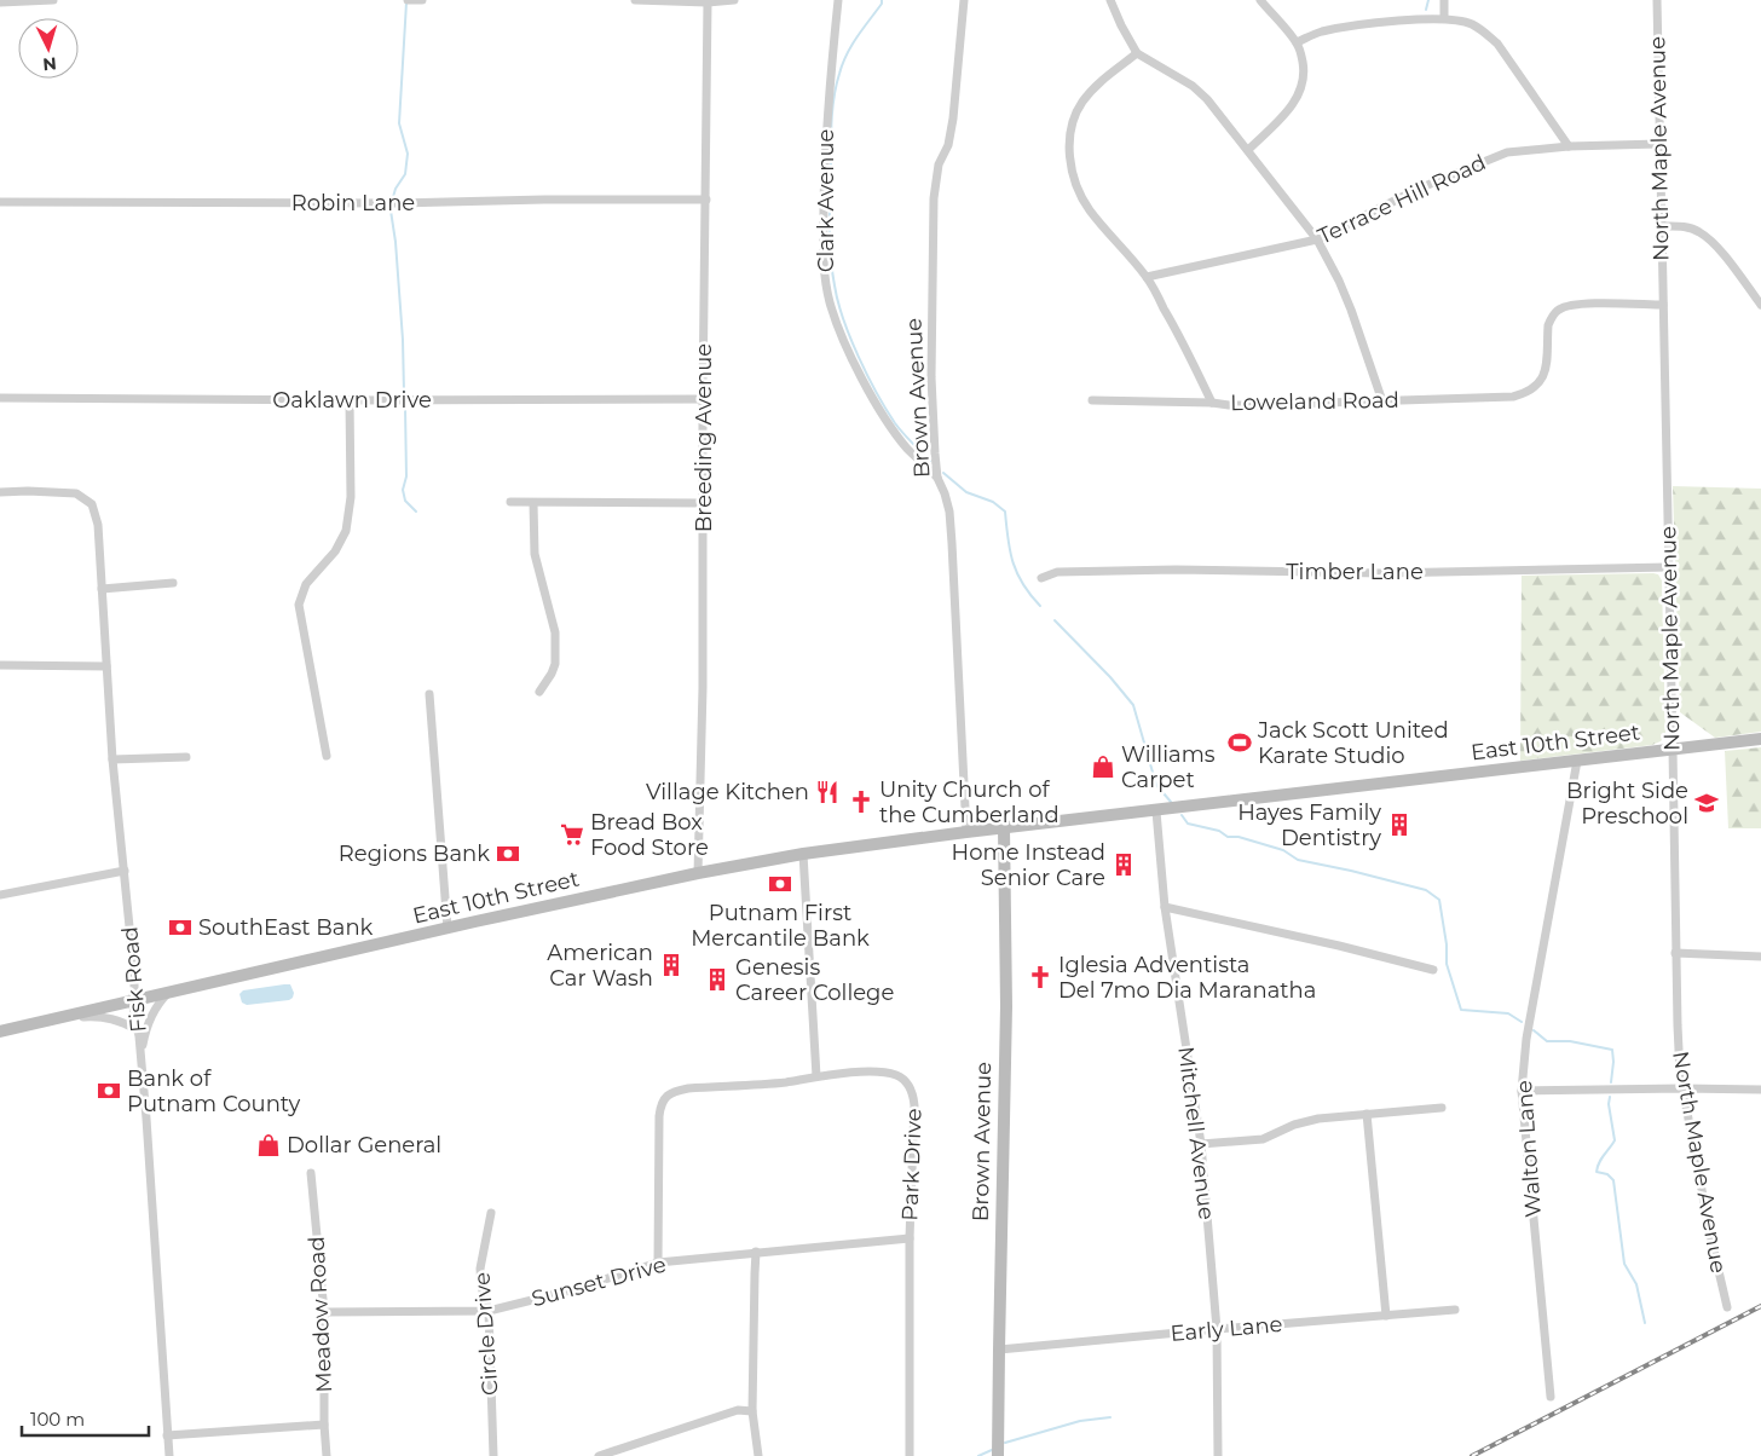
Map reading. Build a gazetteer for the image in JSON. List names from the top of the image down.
{
  "streets": {
    "main road": ["Brown Avenue", "East 10th Street"],
    "street": [
      "North Maple Avenue",
      "Terrace Hill Road",
      "Clark Avenue",
      "Robin Lane",
      "Oaklawn Drive",
      "Loweland Road",
      "Breeding Avenue",
      "Timber Lane",
      "Fisk Road",
      "Mitchell Avenue",
      "Walton Lane",
      "Park Drive",
      "Sunset Drive",
      "Meadow Road",
      "Early Lane",
      "Circle Drive"
    ]
  },
  "crossings": [
    ["North Maple Avenue", "Terrace Hill Road"],
    ["North Maple Avenue", "Loweland Road"],
    ["North Maple Avenue", "Timber Lane"],
    ["North Maple Avenue", "East 10th Street"],
    ["Terrace Hill Road", "Loweland Road"],
    ["Clark Avenue", "Brown Avenue"],
    ["Robin Lane", "Breeding Avenue"],
    ["Brown Avenue", "East 10th Street"],
    ["Brown Avenue", "Early Lane"],
    ["Oaklawn Drive", "Breeding Avenue"],
    ["Breeding Avenue", "East 10th Street"],
    ["East 10th Street", "Fisk Road"],
    ["East 10th Street", "Mitchell Avenue"],
    ["East 10th Street", "Walton Lane"],
    ["Mitchell Avenue", "Early Lane"],
    ["Park Drive", "Sunset Drive"],
    ["Sunset Drive", "Meadow Road"],
    ["Sunset Drive", "Circle Drive"]
  ],
  "places": {
    "sports": ["Jack Scott United Karate Studio"],
    "shop": ["Williams Carpet", "Dollar General"],
    "restaurant": ["Village Kitchen"],
    "church": ["Unity Church of the Cumberland", "Iglesia Adventista Del 7mo Dia Maranatha"],
    "school or university": ["Bright Side Preschool"],
    "building": [
      "Hayes Family Dentistry",
      "Home Instead Senior Care",
      "American Car Wash",
      "Genesis Career College"
    ],
    "supermarket": ["Bread Box Food Store"],
    "bank": [
      "Regions Bank",
      "Putnam First Mercantile Bank",
      "SouthEast Bank",
      "Bank of Putnam County"
    ]
  },
  "scale_bar": "100 m",
  "north": "bottom"
}
